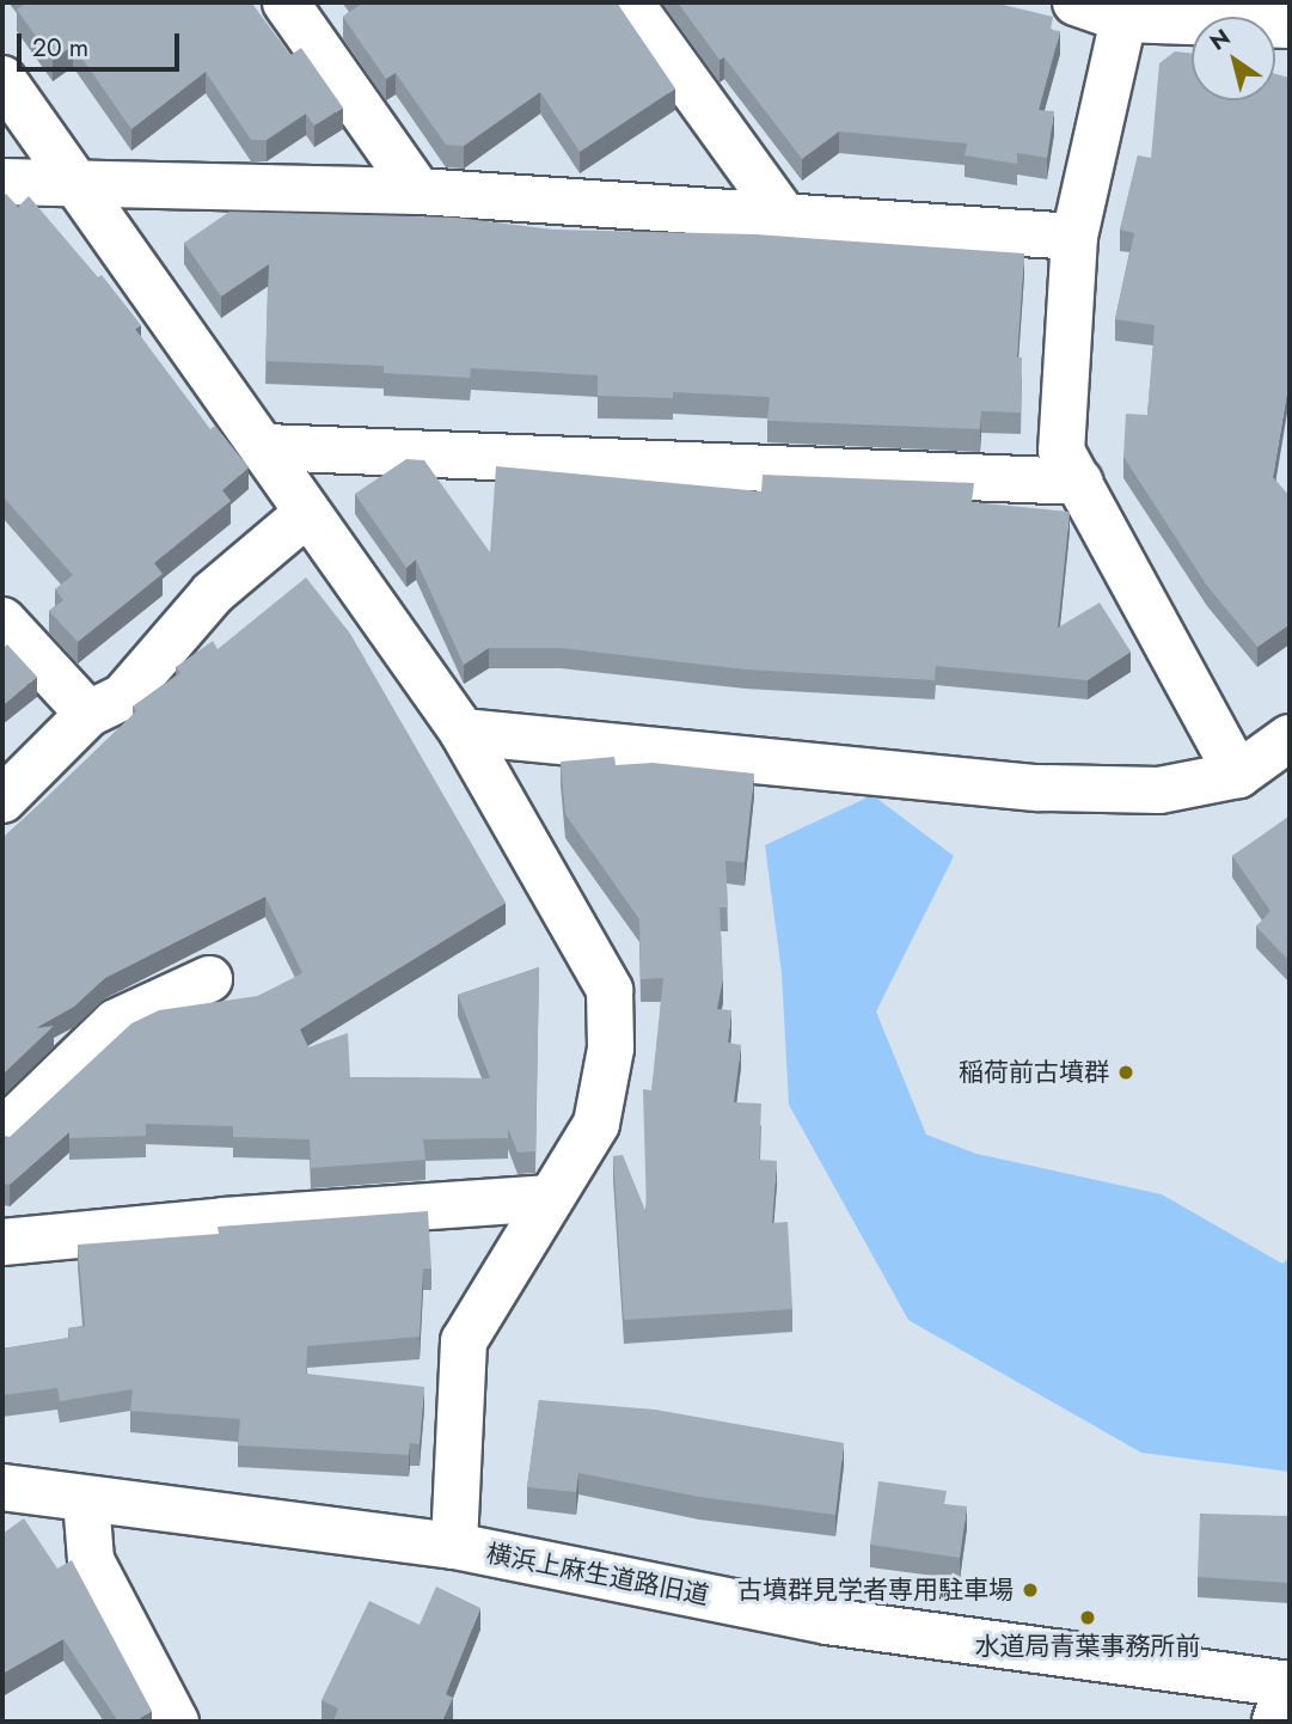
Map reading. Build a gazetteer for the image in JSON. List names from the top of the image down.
{
  "streets": {
    "street": ["横浜上麻生道路旧道"]
  },
  "places": ["稲荷前古墳群", "古墳群見学者専用駐車場", "水道局青葉事務所前"],
  "scale_bar": "20 m",
  "north": "top left"
}
